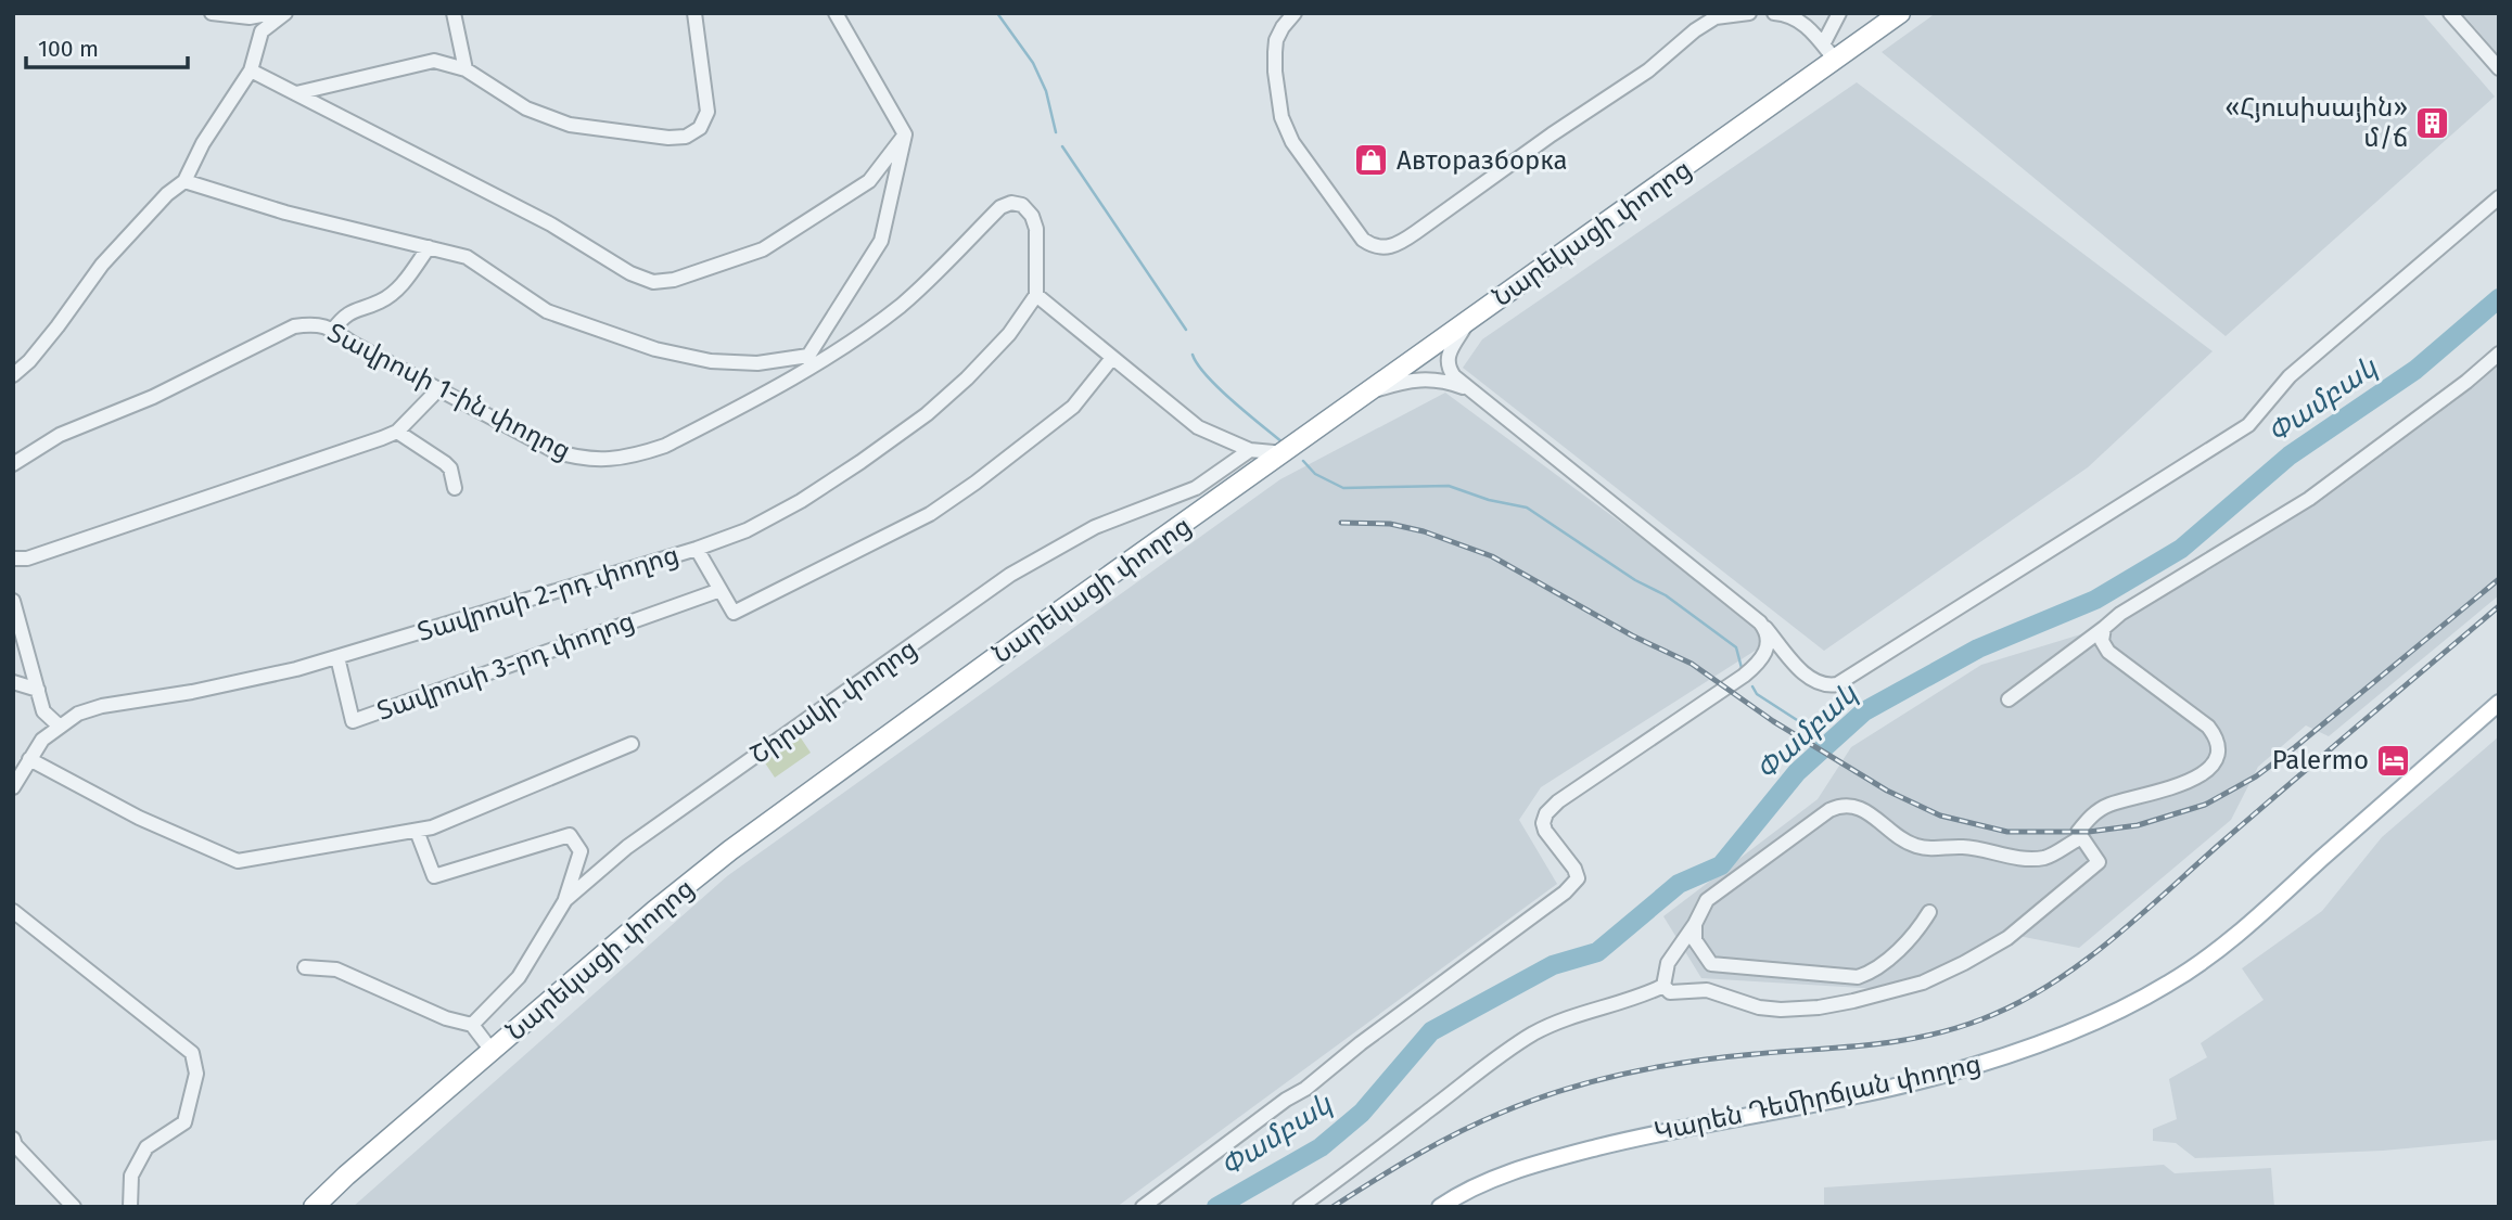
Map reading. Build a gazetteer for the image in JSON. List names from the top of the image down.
{
  "streets": {
    "highway": ["Նարեկացի փողոց"],
    "main road": ["Կարեն Դեմիրճյան փողոց"],
    "street": [
      "Տավրոսի 1-ին փողոց",
      "Տավրոսի 2-րդ փողոց",
      "Տավրոսի 3-րդ փողոց",
      "Շիրակի փողոց"
    ]
  },
  "crossings": [
    ["Տավրոսի 1-ին փողոց", "Տավրոսի 2-րդ փողոց"],
    ["Տավրոսի 2-րդ փողոց", "Տավրոսի 3-րդ փողոց"]
  ],
  "water": ["Փամբակ"],
  "places": {
    "building": ["«Հյուսիսային» մ/ճ"],
    "shop": ["Авторазборка"],
    "hotel": ["Palermo"]
  },
  "scale_bar": "100 m"
}
